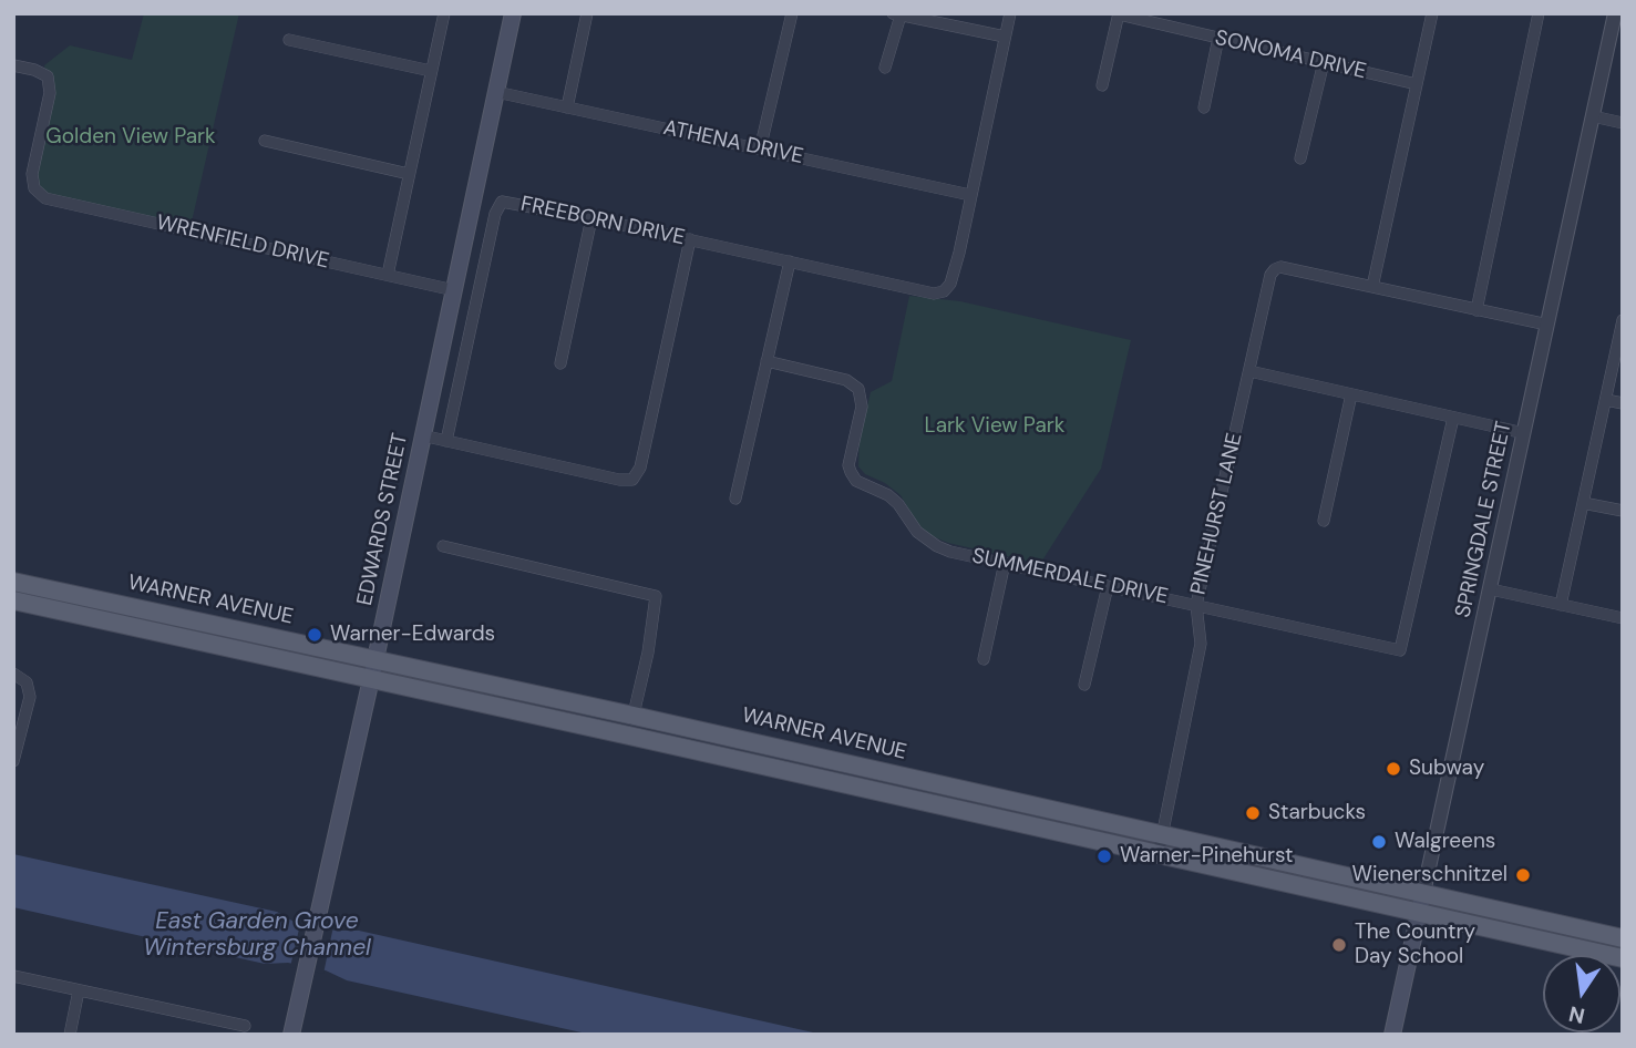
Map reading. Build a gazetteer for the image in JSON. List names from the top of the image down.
{
  "streets": {
    "main road": ["EDWARDS STREET", "SPRINGDALE STREET", "WARNER AVENUE"],
    "street": [
      "SONOMA DRIVE",
      "ATHENA DRIVE",
      "FREEBORN DRIVE",
      "WRENFIELD DRIVE",
      "PINEHURST LANE",
      "SUMMERDALE DRIVE"
    ]
  },
  "crossings": [
    ["ATHENA DRIVE", "FREEBORN DRIVE"],
    ["ATHENA DRIVE", "EDWARDS STREET"],
    ["WRENFIELD DRIVE", "EDWARDS STREET"],
    ["PINEHURST LANE", "SUMMERDALE DRIVE"],
    ["PINEHURST LANE", "WARNER AVENUE"],
    ["EDWARDS STREET", "WARNER AVENUE"],
    ["SPRINGDALE STREET", "WARNER AVENUE"]
  ],
  "water": ["East Garden Grove Wintersburg Channel"],
  "parks": ["Golden View Park", "Lark View Park"],
  "places": [
    "Warner-Edwards",
    "Subway",
    "Starbucks",
    "Walgreens",
    "Warner-Pinehurst",
    "Wienerschnitzel",
    "The Country Day School"
  ],
  "north": "bottom"
}
